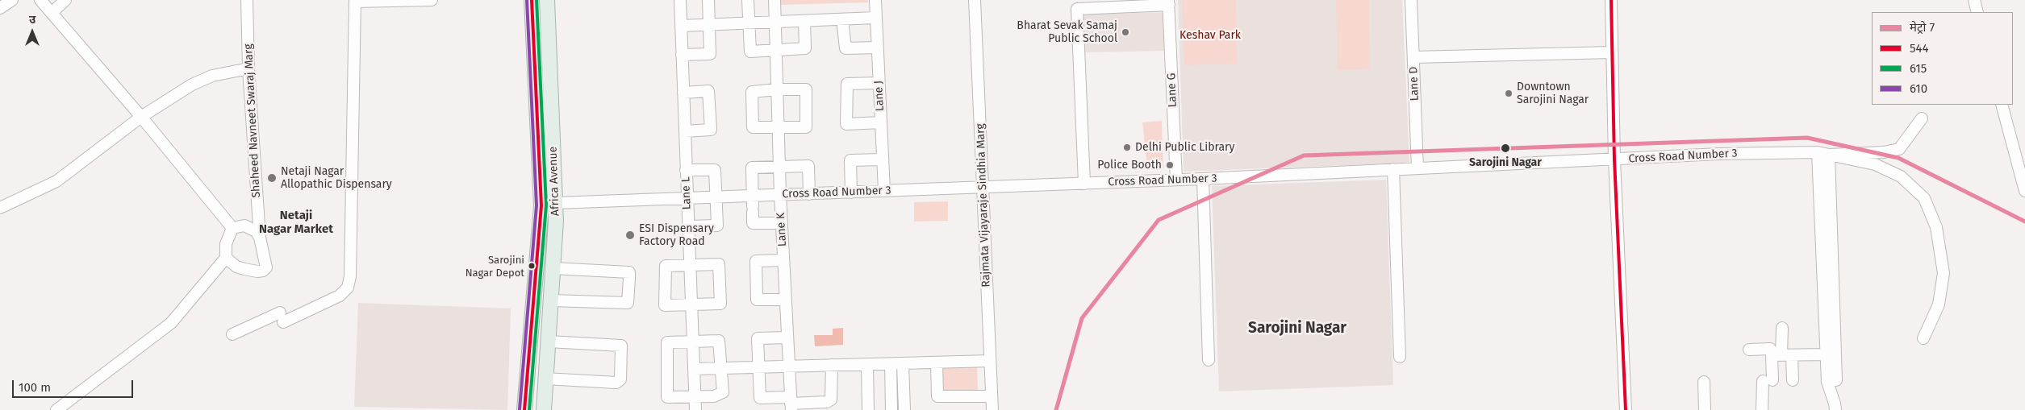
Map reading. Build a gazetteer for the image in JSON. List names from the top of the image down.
{
  "streets": {
    "main road": ["Africa Avenue"],
    "street": [
      "Lane D",
      "Lane G",
      "Lane J",
      "Shaheed Navneet Swaraj Marg",
      "Cross Road Number 3",
      "Lane L",
      "Rajmata Vijayaraje Sindhia Marg",
      "Lane K"
    ]
  },
  "crossings": [
    ["Lane D", "Cross Road Number 3"],
    ["Lane G", "Cross Road Number 3"],
    ["Lane J", "Cross Road Number 3"],
    ["Cross Road Number 3", "Africa Avenue"],
    ["Cross Road Number 3", "Lane L"],
    ["Cross Road Number 3", "Rajmata Vijayaraje Sindhia Marg"],
    ["Cross Road Number 3", "Lane K"]
  ],
  "districts": ["Netaji Nagar Market", "Sarojini Nagar"],
  "parks": ["Keshav Park"],
  "places": [
    "Bharat Sevak Samaj Public School",
    "Downtown Sarojini Nagar",
    "Delhi Public Library",
    "Sarojini Nagar",
    "Police Booth",
    "Netaji Nagar Allopathic Dispensary",
    "ESI Dispensary Factory Road",
    "Sarojini Nagar Depot"
  ],
  "lines": [
    "transit line 544",
    "transit line 615",
    "transit line 610",
    "metro line 7"
  ],
  "legend": [
    "मेट्रो 7",
    "544",
    "615",
    "610"
  ],
  "scale_bar": "100 m",
  "north": "top"
}
